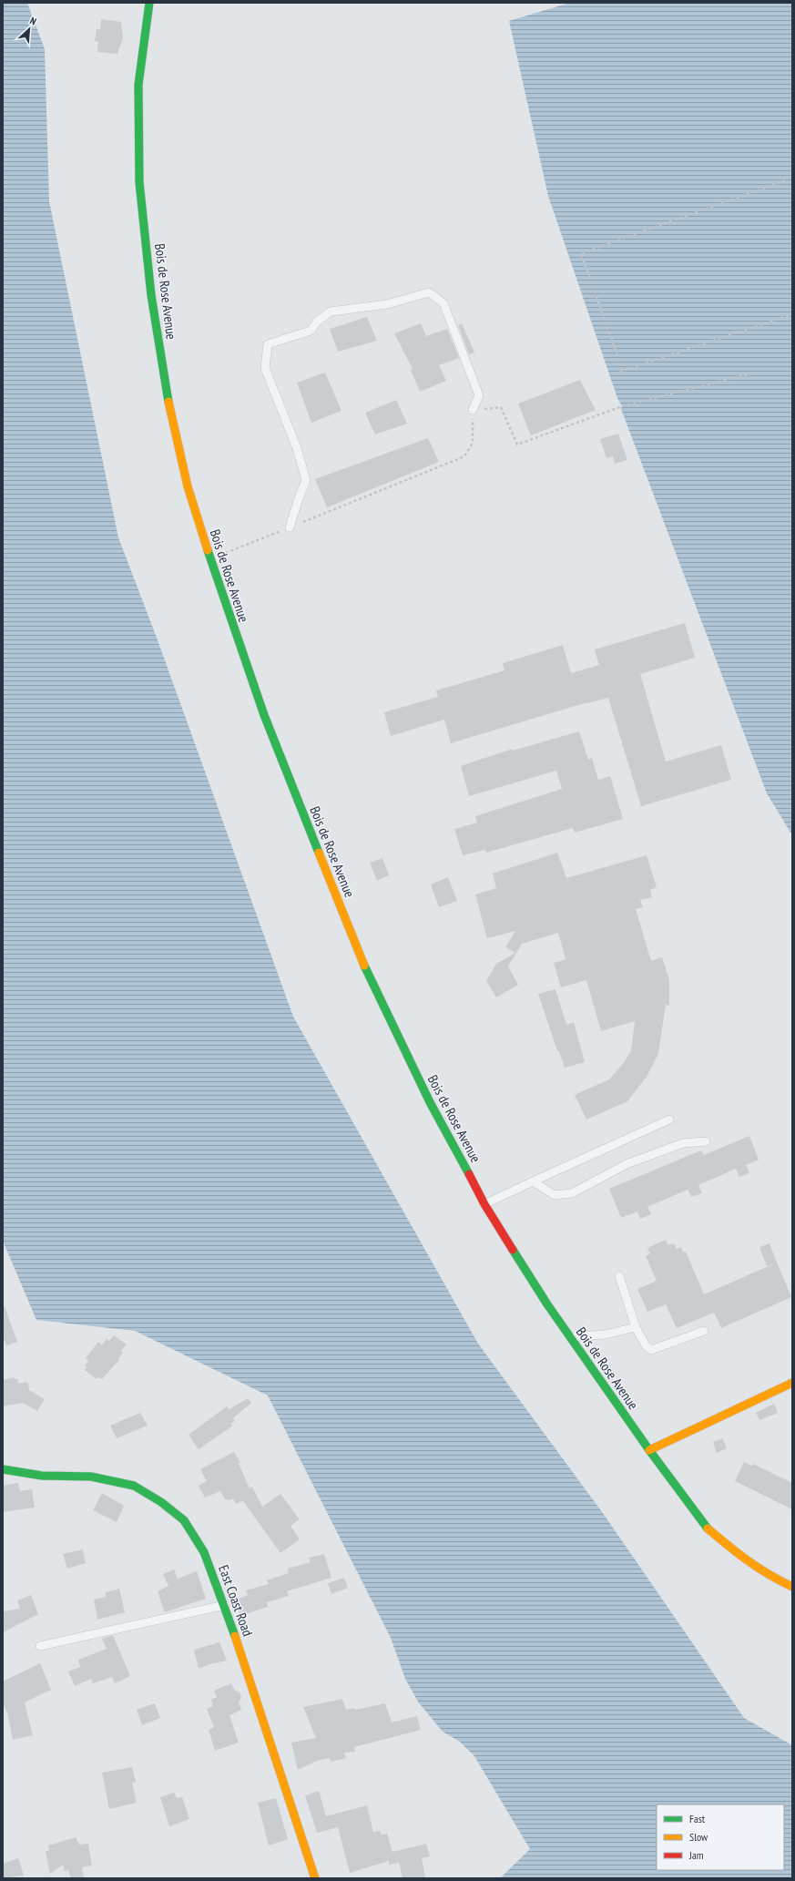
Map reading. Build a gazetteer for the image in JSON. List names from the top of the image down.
{
  "streets": {
    "main road": ["Bois de Rose Avenue", "East Coast Road"]
  },
  "legend": ["Fast", "Slow", "Jam"],
  "north": "top right"
}
